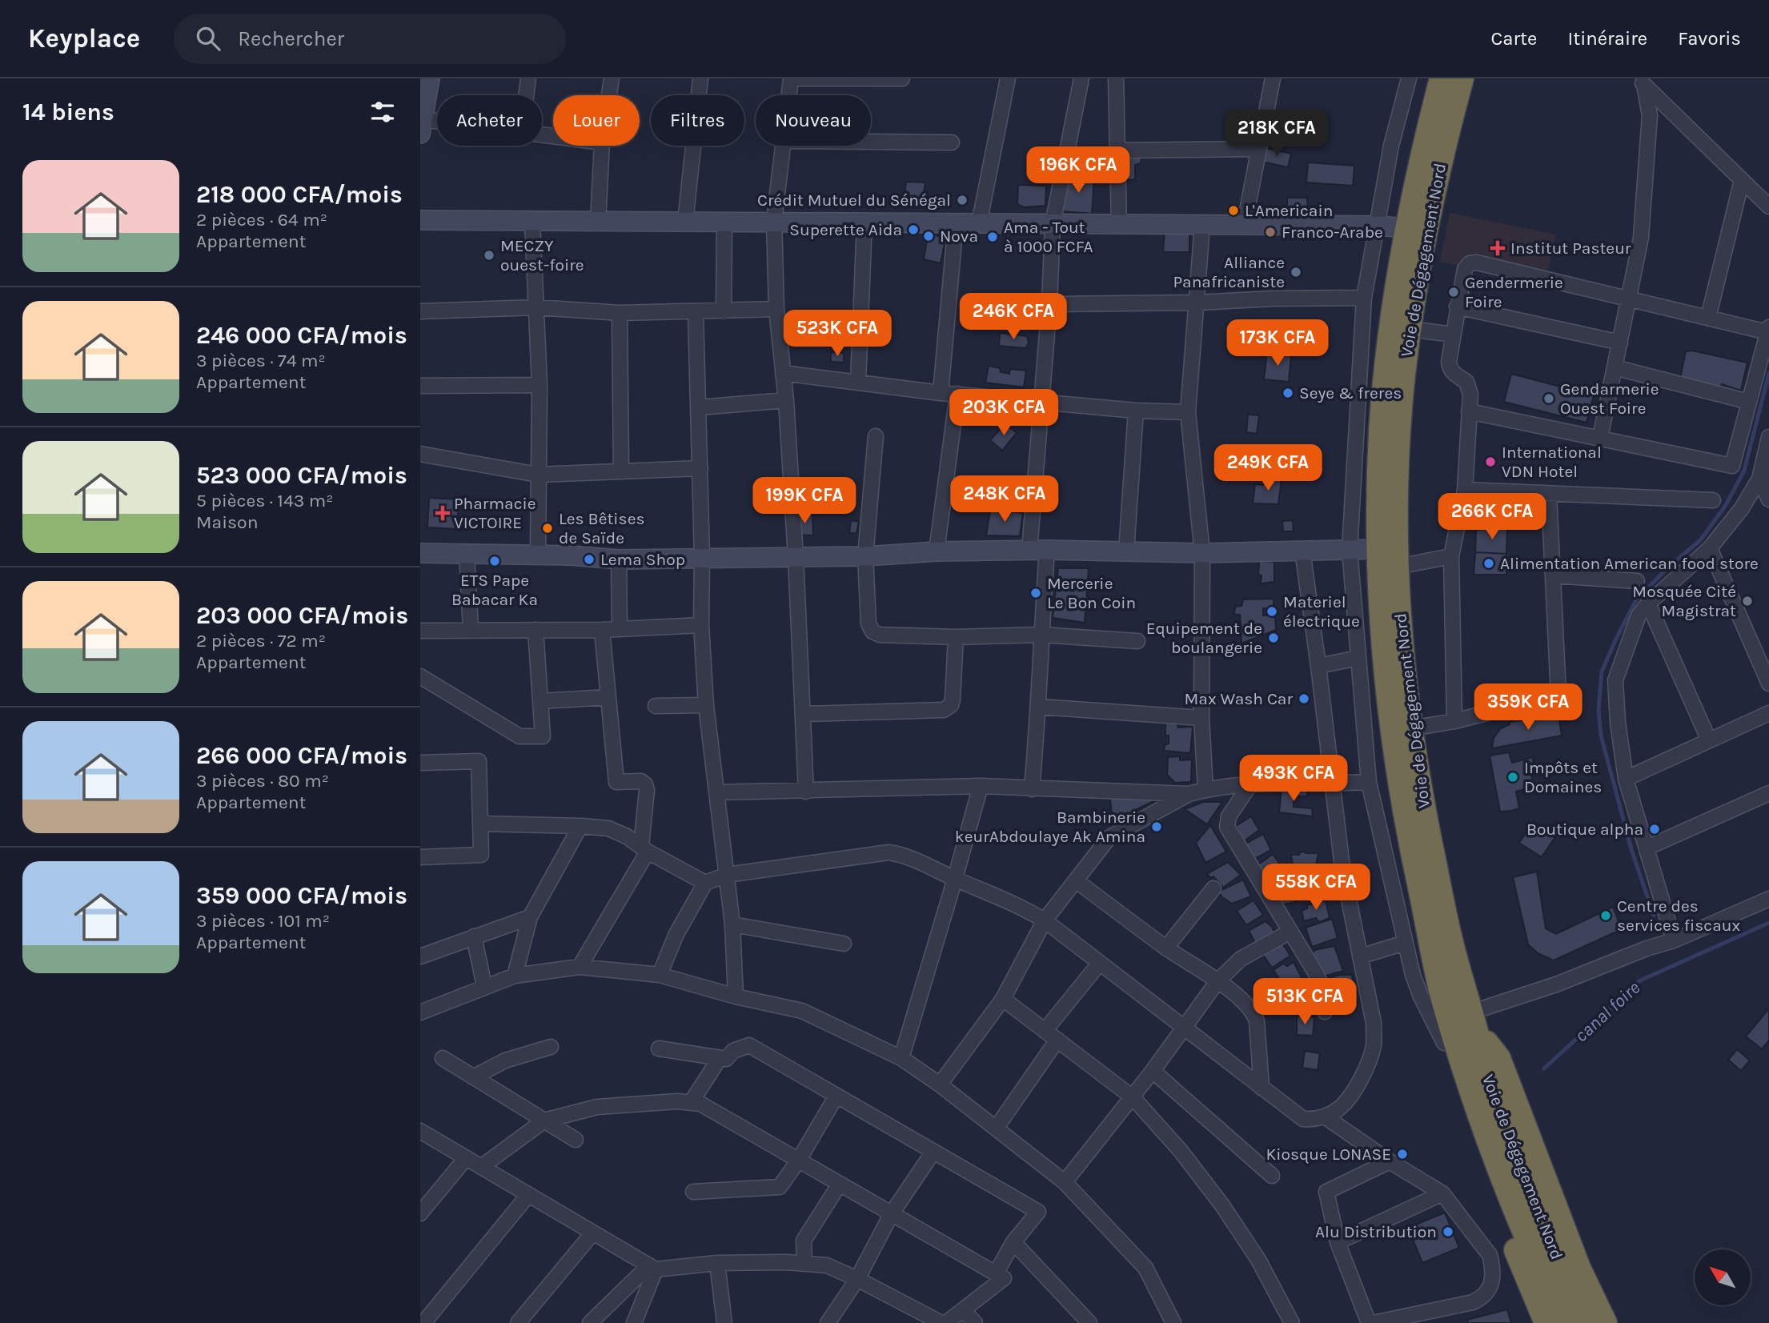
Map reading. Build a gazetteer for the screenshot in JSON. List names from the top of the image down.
{
  "streets": {
    "highway": ["Voie de Dégagement Nord"]
  },
  "water": ["canal foire"],
  "places": {
    "other": [
      "Crédit Mutuel du Sénégal",
      "L'Americain",
      "Superette Aida",
      "Franco-Arabe",
      "Nova",
      "Ama - Tout à 1000 FCFA",
      "MECZY ouest-foire",
      "Alliance Panafricaniste",
      "Gendermerie Foire",
      "Seye & freres",
      "Gendarmerie Ouest Foire",
      "International VDN Hotel",
      "Les Bêtises de Saïde",
      "Lema Shop",
      "ETS Pape Babacar Ka",
      "Alimentation American food store",
      "Mercerie Le Bon Coin",
      "Mosquée Cité Magistrat",
      "Materiel électrique",
      "Equipement de boulangerie",
      "Max Wash Car",
      "Impôts et Domaines",
      "Bambinerie keurAbdoulaye Ak Amina",
      "Boutique alpha",
      "Centre des services fiscaux",
      "Kiosque LONASE",
      "Alu Distribution"
    ],
    "health": ["Institut Pasteur", "Pharmacie VICTOIRE"]
  },
  "north": "top left",
  "page": {
    "header": "Keyplace",
    "search": "Rechercher",
    "nav": ["Carte", "Itinéraire", "Favoris"],
    "heading": "14 biens",
    "chip": [
      "Acheter",
      "Louer",
      "Filtres",
      "Nouveau"
    ],
    "price": [
      "218K CFA",
      "196K CFA",
      "246K CFA",
      "523K CFA",
      "173K CFA",
      "203K CFA",
      "249K CFA",
      "248K CFA",
      "199K CFA",
      "266K CFA",
      "359K CFA",
      "493K CFA",
      "558K CFA",
      "513K CFA"
    ],
    "list": [
      {
        "name": "218 000 CFA/mois",
        "note": "2 pièces · 64 m² · Appartement"
      },
      {
        "name": "246 000 CFA/mois",
        "note": "3 pièces · 74 m² · Appartement"
      },
      {
        "name": "523 000 CFA/mois",
        "note": "5 pièces · 143 m² · Maison"
      },
      {
        "name": "203 000 CFA/mois",
        "note": "2 pièces · 72 m² · Appartement"
      },
      {
        "name": "266 000 CFA/mois",
        "note": "3 pièces · 80 m² · Appartement"
      },
      {
        "name": "359 000 CFA/mois",
        "note": "3 pièces · 101 m² · Appartement"
      }
    ]
  }
}
